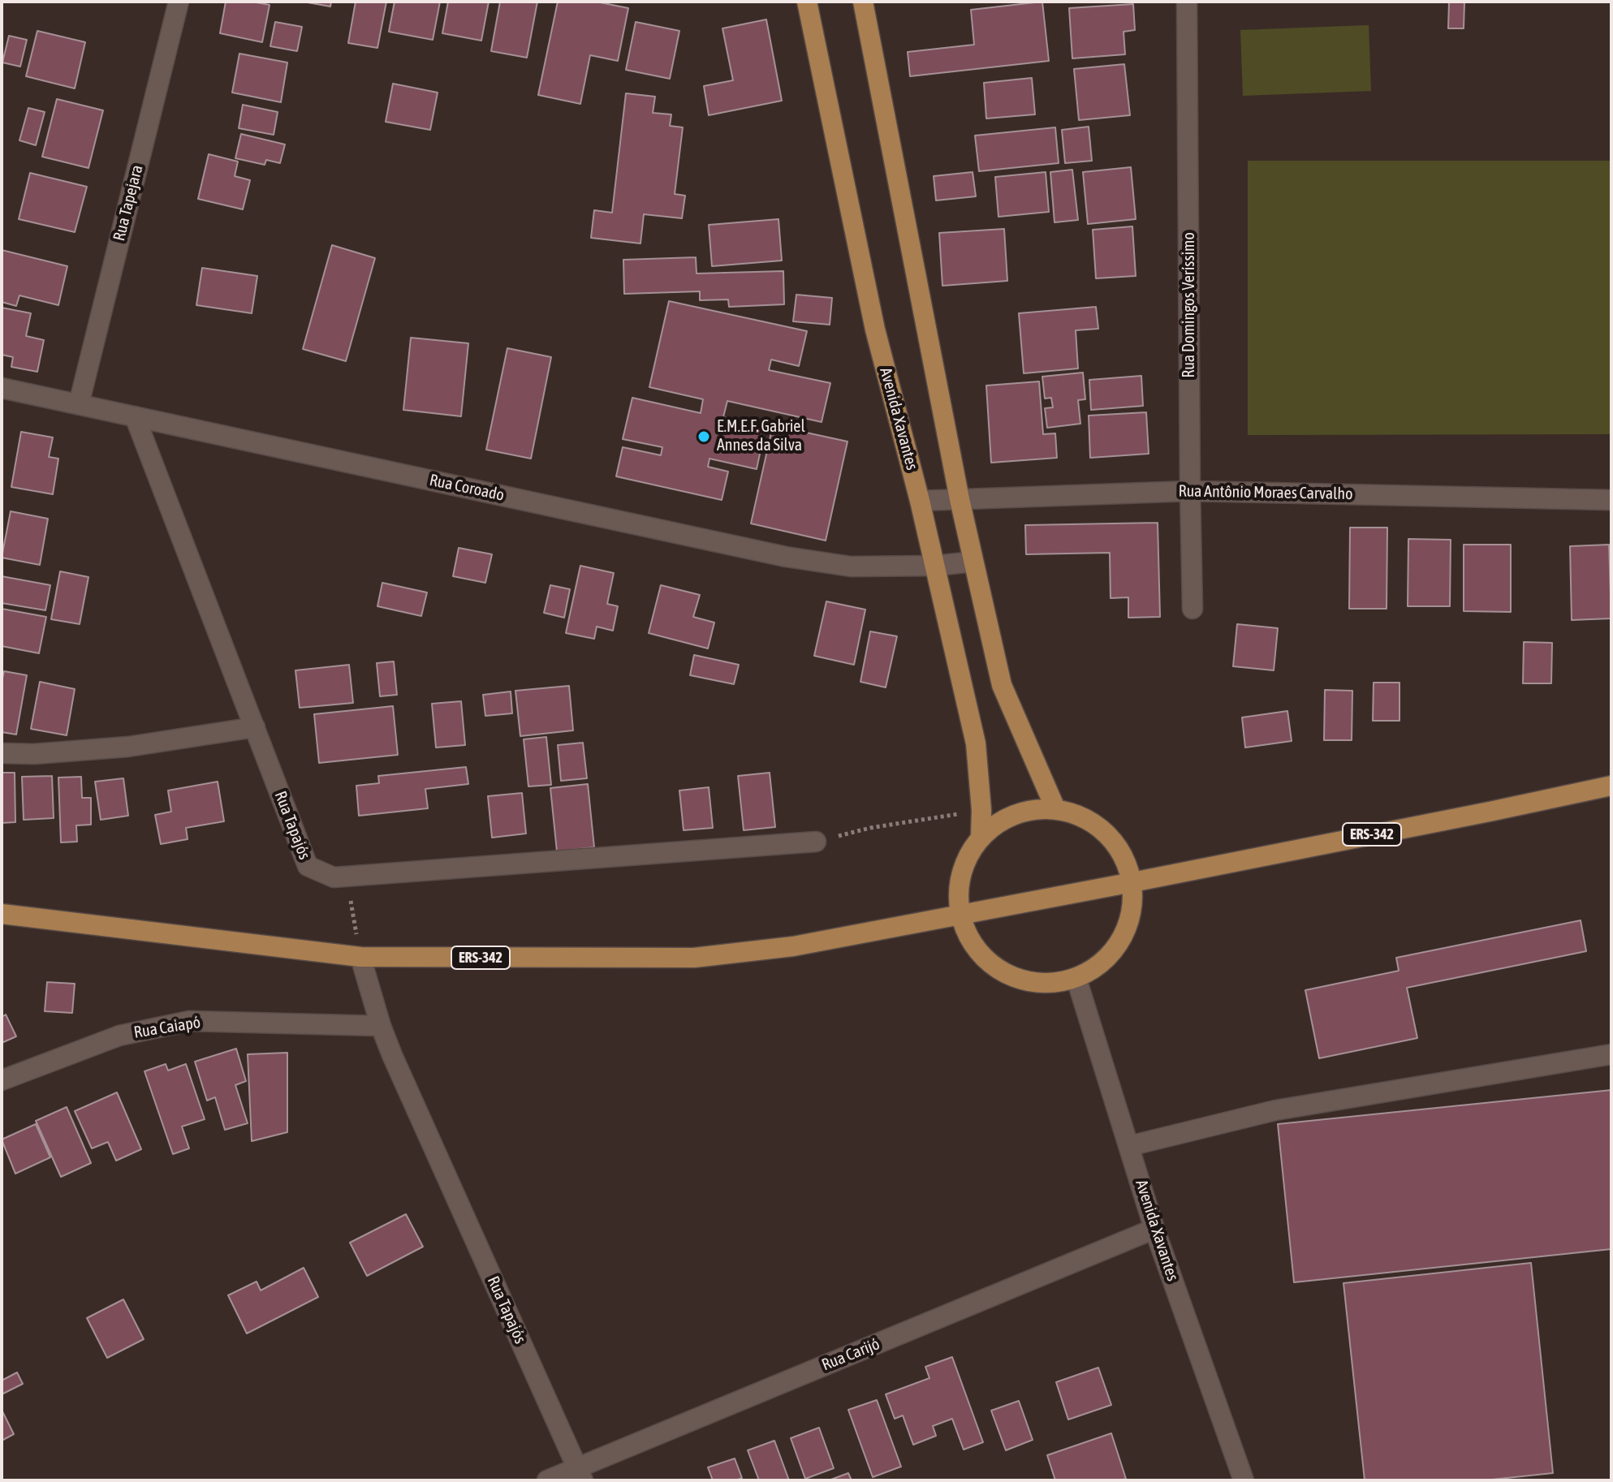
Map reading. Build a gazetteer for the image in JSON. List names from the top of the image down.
{
  "streets": {
    "main road": ["Avenida Xavantes", "ERS-342"],
    "street": [
      "Rua Tapejara",
      "Rua Domingos Veríssimo",
      "Rua Coroado",
      "Rua Antônio Moraes Carvalho",
      "Rua Tapajós",
      "Rua Caiapó",
      "Rua Carijó"
    ]
  },
  "crossings": [
    ["Rua Tapejara", "Rua Coroado"],
    ["Rua Domingos Veríssimo", "Rua Antônio Moraes Carvalho"],
    ["Avenida Xavantes", "Rua Coroado"],
    ["Avenida Xavantes", "Rua Antônio Moraes Carvalho"],
    ["Avenida Xavantes", "ERS-342"],
    ["Avenida Xavantes", "Rua Carijó"],
    ["Rua Coroado", "Rua Tapajós"],
    ["Rua Tapajós", "ERS-342"],
    ["Rua Tapajós", "Rua Caiapó"],
    ["Rua Tapajós", "Rua Carijó"]
  ],
  "places": ["E.M.E.F. Gabriel Annes da Silva"]
}
